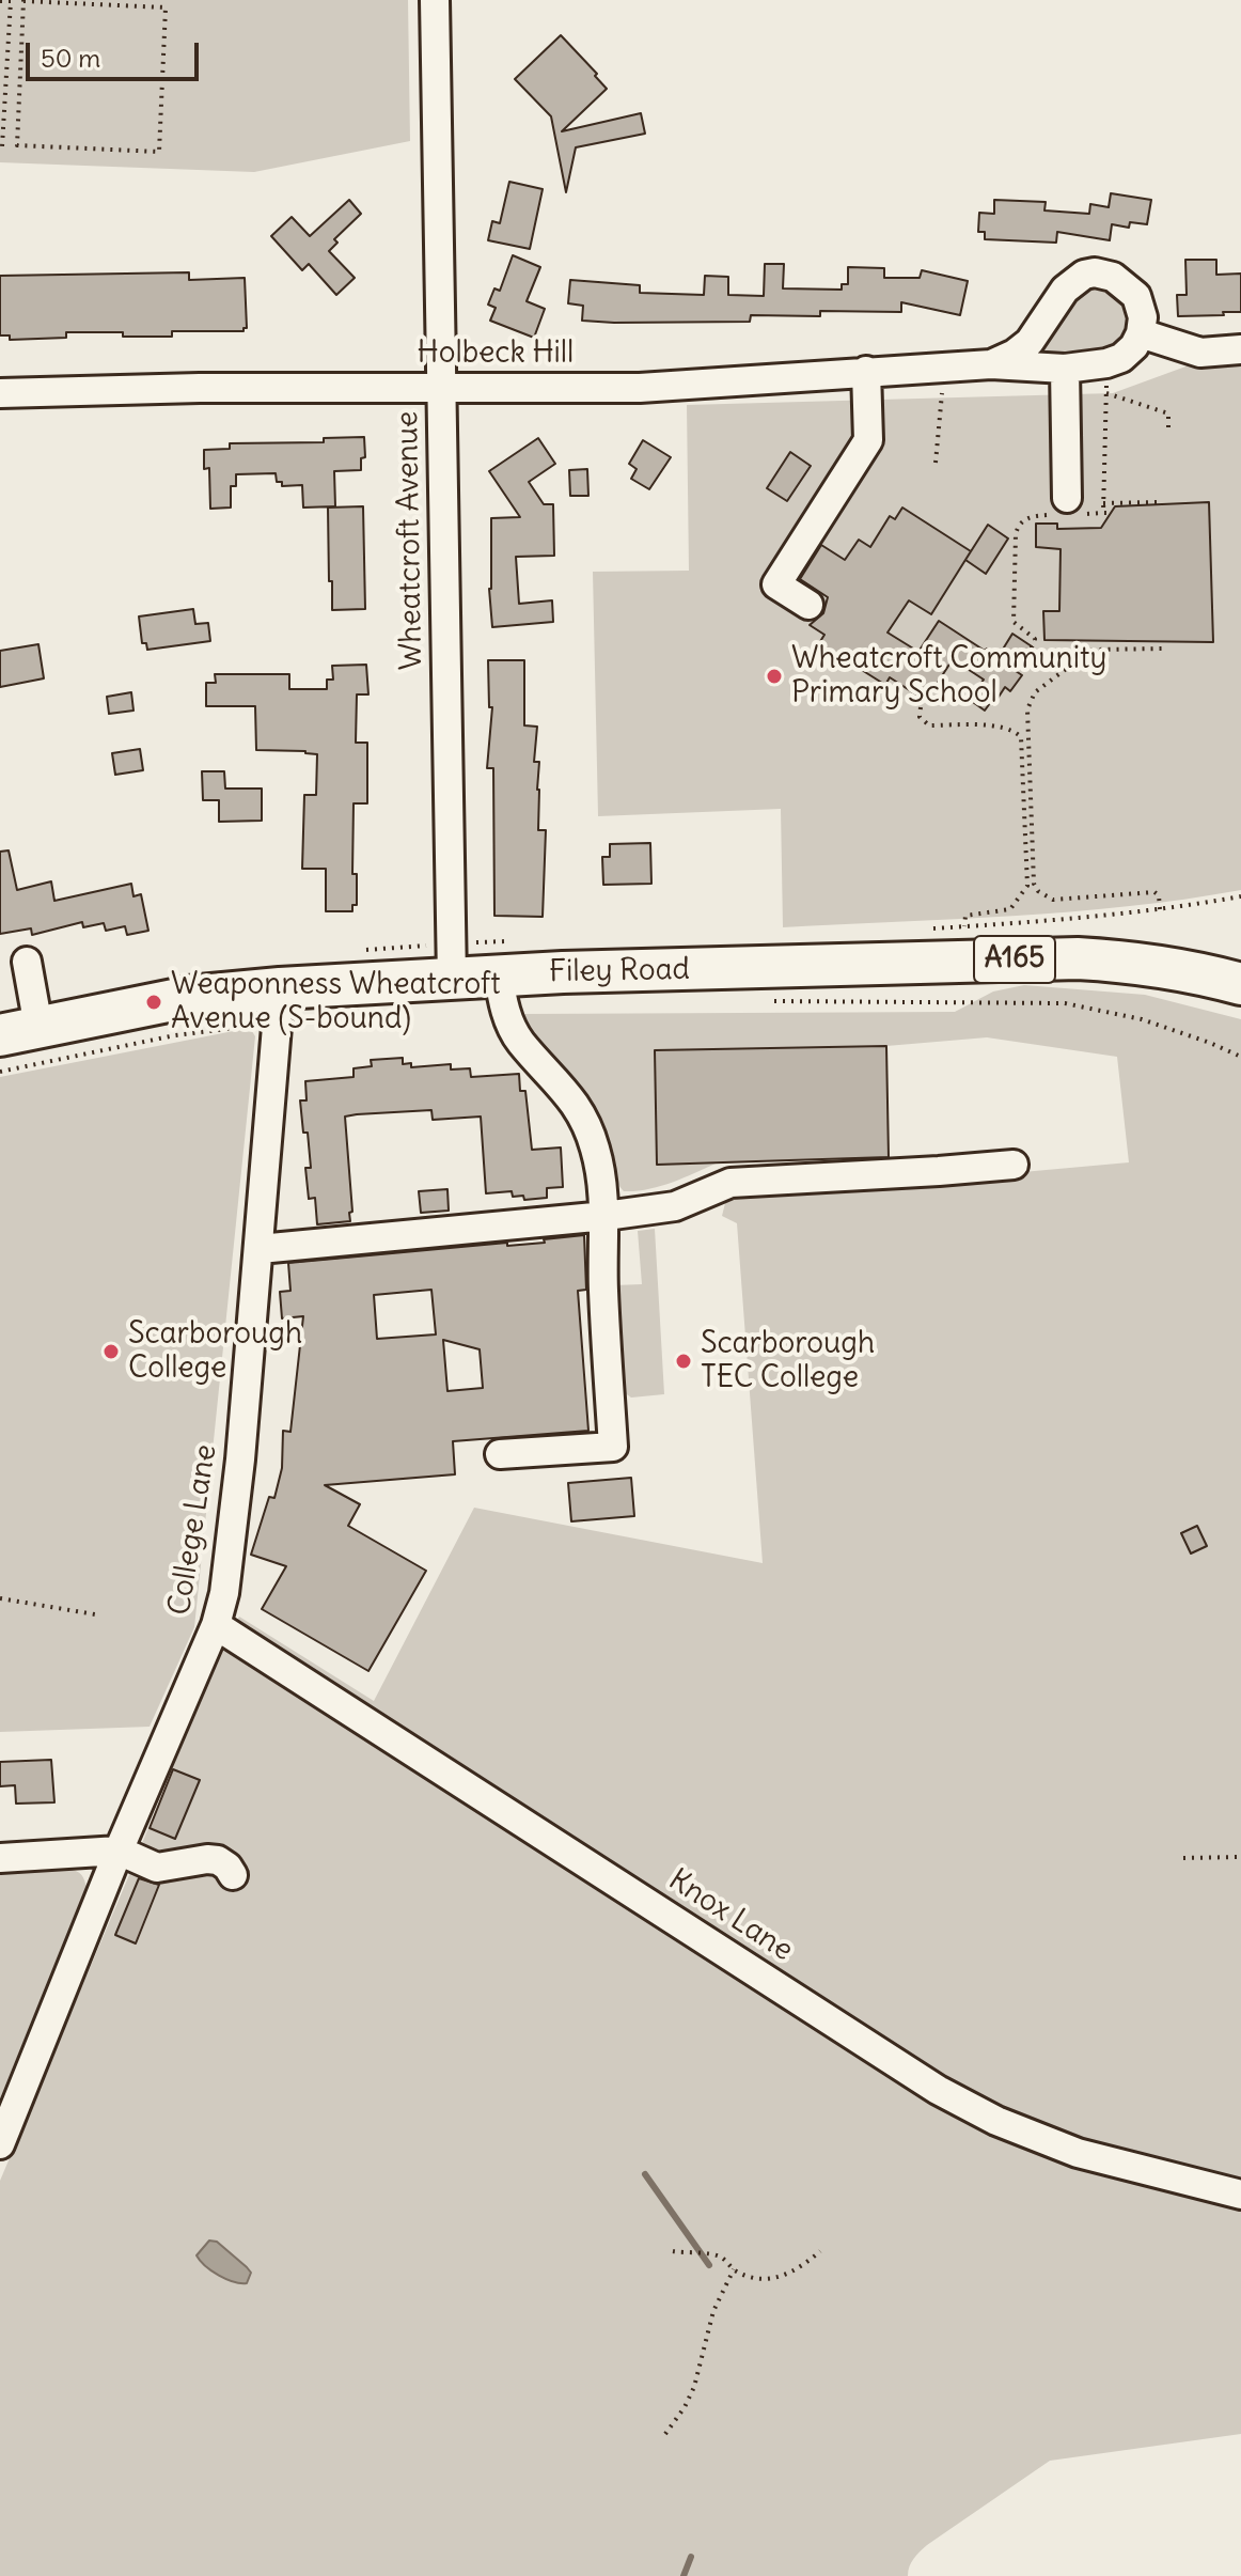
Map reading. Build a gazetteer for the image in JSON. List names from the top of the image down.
{
  "streets": {
    "highway": ["A165", "Filey Road"],
    "street": [
      "Holbeck Hill",
      "Wheatcroft Avenue",
      "College Lane",
      "Knox Lane"
    ]
  },
  "crossings": [
    ["Holbeck Hill", "Wheatcroft Avenue"],
    ["Wheatcroft Avenue", "Filey Road"],
    ["Filey Road", "College Lane"],
    ["College Lane", "Knox Lane"]
  ],
  "places": [
    "Wheatcroft Community Primary School",
    "Weaponness Wheatcroft Avenue (S-bound)",
    "Scarborough College",
    "Scarborough TEC College"
  ],
  "scale_bar": "50 m"
}
